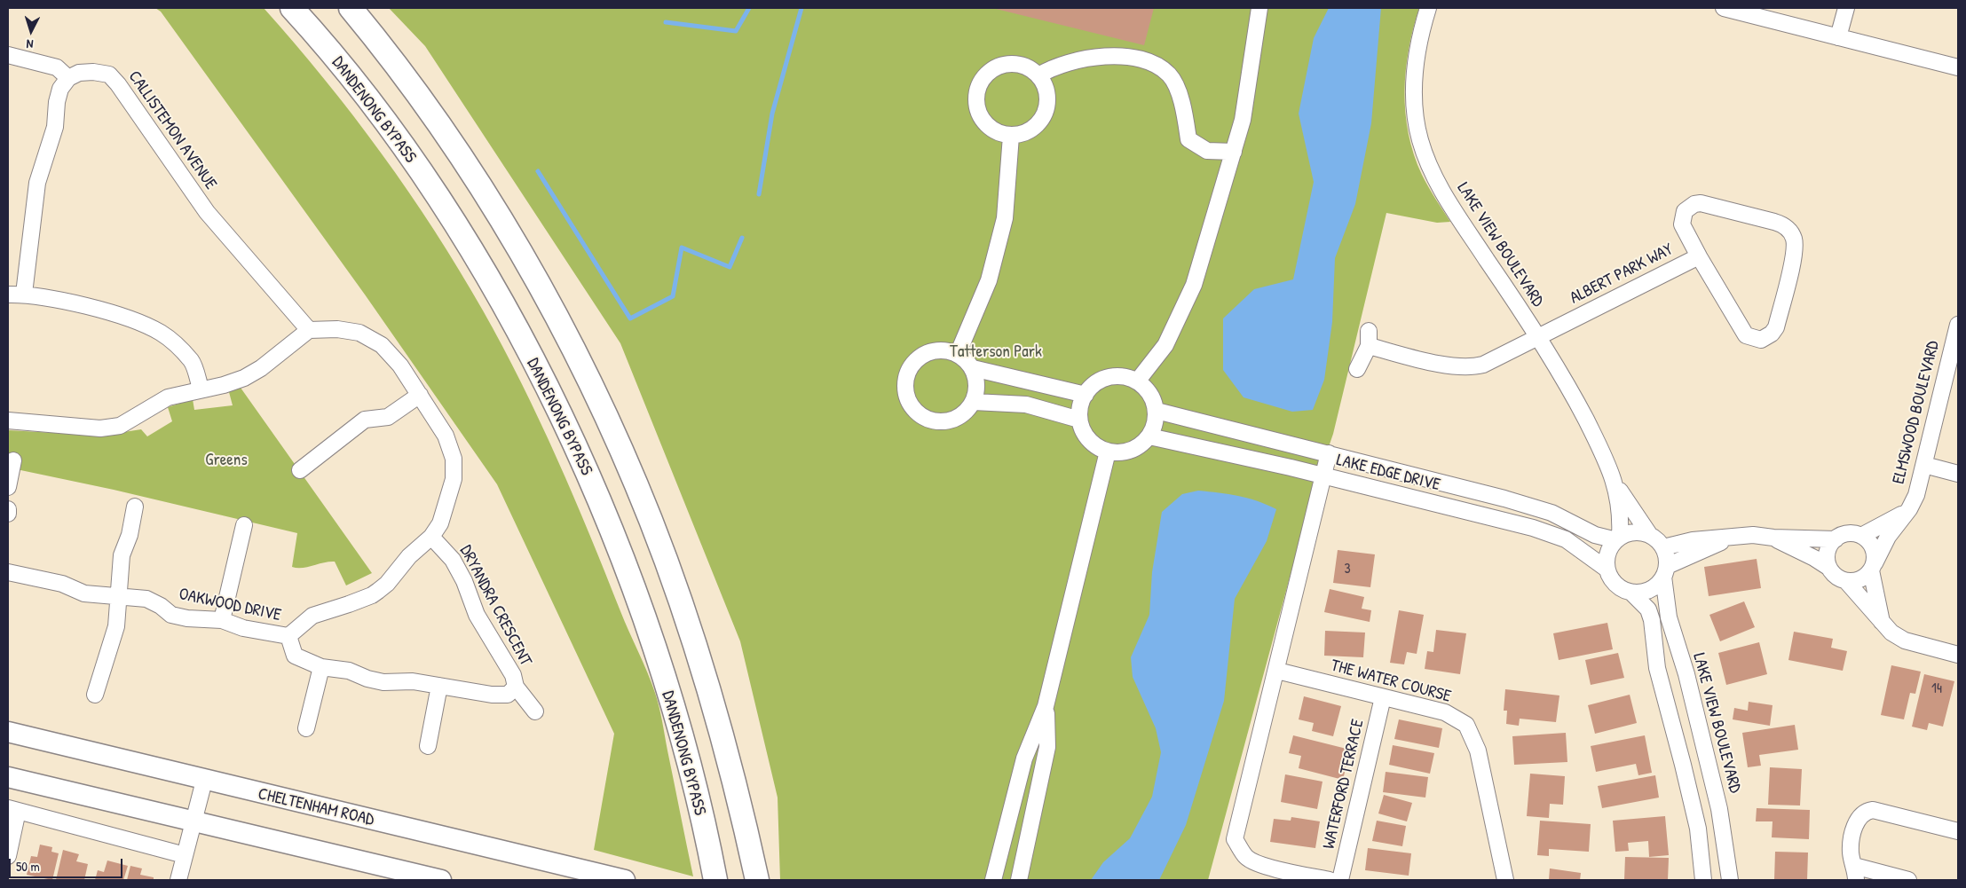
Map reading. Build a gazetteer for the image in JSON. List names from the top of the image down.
{
  "streets": {
    "highway": ["DANDENONG BYPASS"],
    "main road": ["CHELTENHAM ROAD"],
    "street": [
      "CALLISTEMON AVENUE",
      "LAKE VIEW BOULEVARD",
      "ALBERT PARK WAY",
      "ELMSWOOD BOULEVARD",
      "LAKE EDGE DRIVE",
      "OAKWOOD DRIVE",
      "DRYANDRA CRESCENT",
      "THE WATER COURSE",
      "WATERFORD TERRACE"
    ]
  },
  "crossings": [
    ["CALLISTEMON AVENUE", "OAKWOOD DRIVE"],
    ["LAKE VIEW BOULEVARD", "ALBERT PARK WAY"],
    ["LAKE VIEW BOULEVARD", "LAKE EDGE DRIVE"],
    ["OAKWOOD DRIVE", "DRYANDRA CRESCENT"],
    ["THE WATER COURSE", "WATERFORD TERRACE"]
  ],
  "parks": ["Tatterson Park", "Greens"],
  "house_numbers": ["3", "14"],
  "scale_bar": "50 m",
  "north": "bottom"
}
